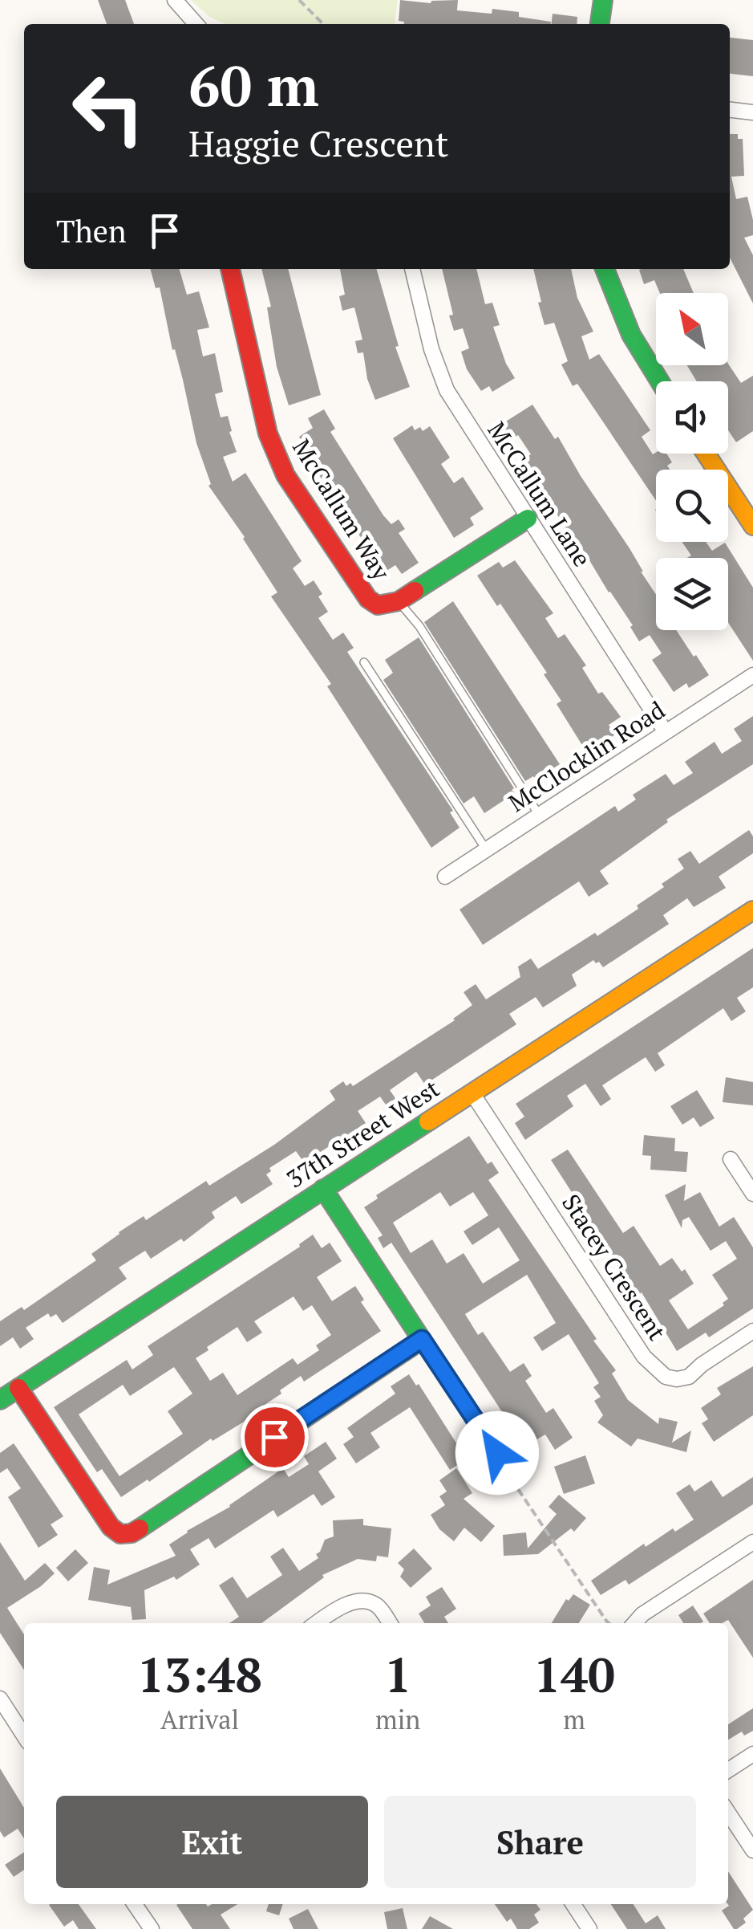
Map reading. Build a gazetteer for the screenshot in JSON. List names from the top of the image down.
{
  "streets": {
    "street": [
      "McCallum Lane",
      "McCallum Way",
      "McClocklin Road",
      "37th Street West",
      "Stacey Crescent"
    ]
  },
  "crossings": [
    ["McCallum Lane", "McCallum Way"],
    ["McCallum Lane", "McClocklin Road"],
    ["37th Street West", "Stacey Crescent"]
  ],
  "north": "top left",
  "page": {
    "turn": ["60 m", "Haggie Crescent"],
    "then": "Then",
    "eta": [
      "13:48",
      "Arrival",
      "1",
      "min",
      "140",
      "m"
    ],
    "buttons": ["Exit", "Share"]
  }
}
